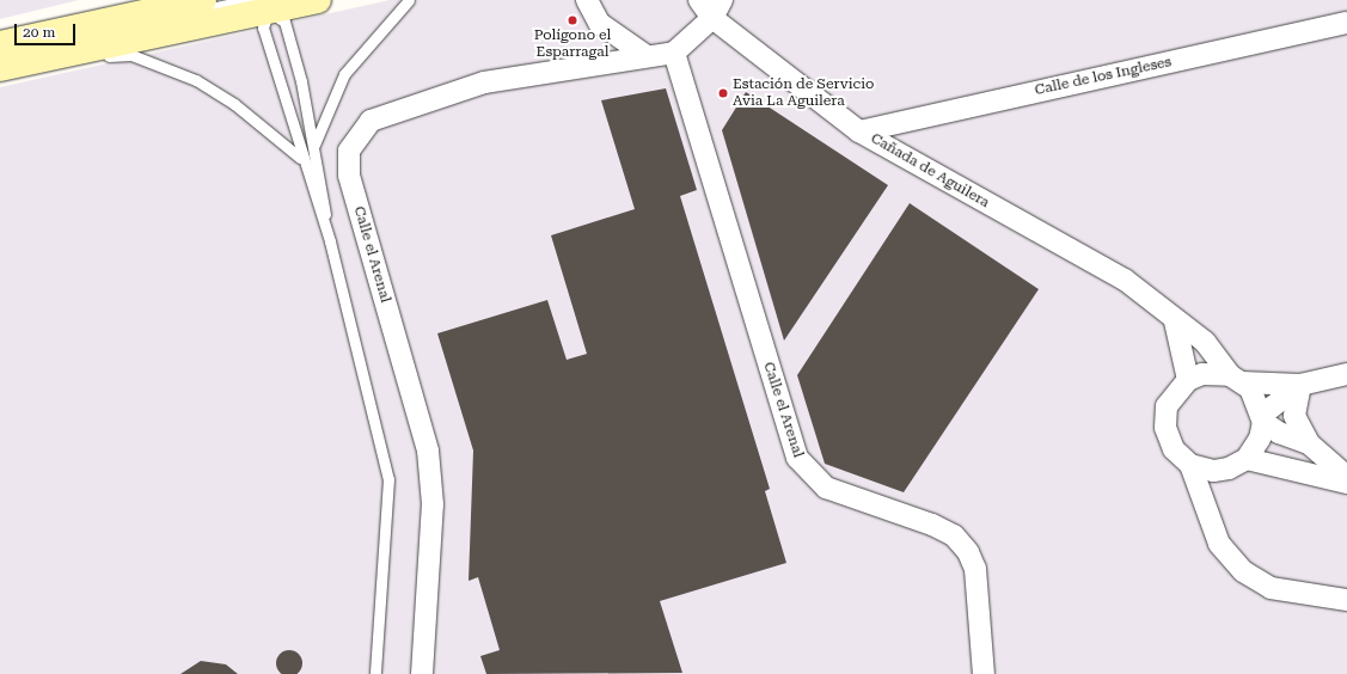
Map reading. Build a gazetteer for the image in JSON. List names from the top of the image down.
{
  "streets": {
    "street": ["Calle de los Ingleses", "Cañada de Aguilera", "Calle el Arenal"]
  },
  "crossings": [
    ["Calle de los Ingleses", "Cañada de Aguilera"]
  ],
  "places": ["Polígono el Esparragal", "Estación de Servicio Avia La Aguilera"],
  "scale_bar": "20 m"
}
